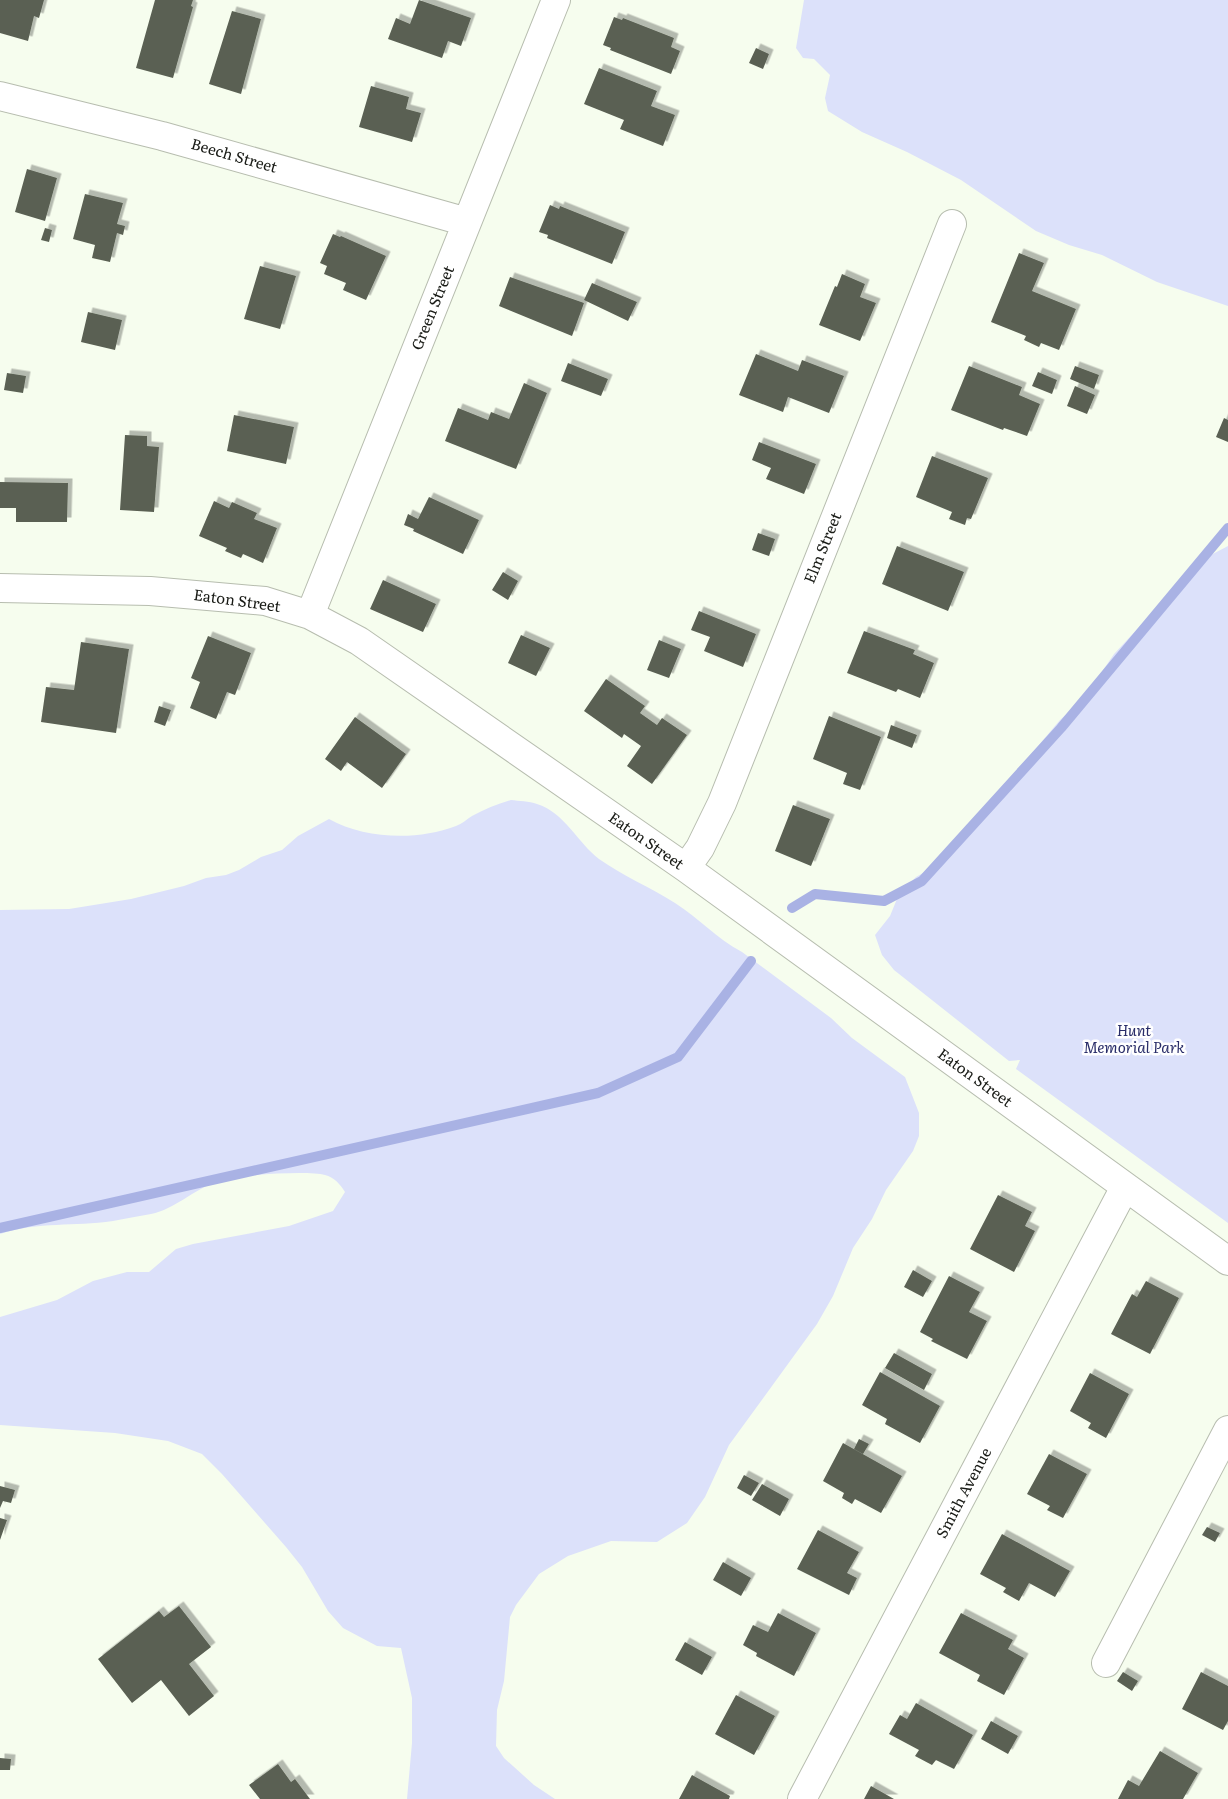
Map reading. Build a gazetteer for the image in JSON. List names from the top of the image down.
{
  "streets": {
    "street": [
      "Beech Street",
      "Green Street",
      "Elm Street",
      "Eaton Street",
      "Smith Avenue"
    ]
  },
  "crossings": [
    ["Beech Street", "Green Street"],
    ["Green Street", "Eaton Street"],
    ["Elm Street", "Eaton Street"],
    ["Eaton Street", "Smith Avenue"]
  ],
  "parks": ["Hunt Memorial Park"]
}
